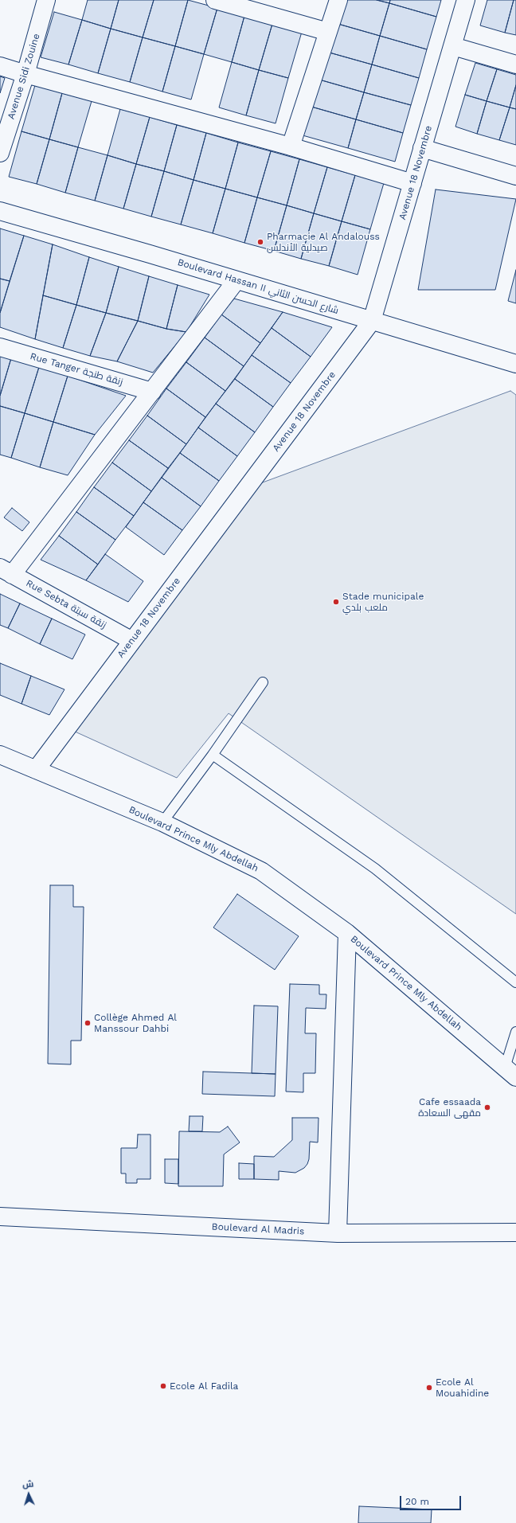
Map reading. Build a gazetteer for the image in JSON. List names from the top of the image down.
{
  "streets": {
    "street": [
      "Avenue Sidi Zouine",
      "Avenue 18 Novembre",
      "Boulevard Hassan II شارع الحسن الثاني",
      "Rue Tanger زنقة طنجة",
      "Rue Sebta زنقة سبتة",
      "Boulevard Prince Mly Abdellah",
      "Boulevard Al Madris"
    ]
  },
  "crossings": [
    ["Avenue 18 Novembre", "Boulevard Hassan II شارع الحسن الثاني"],
    ["Avenue 18 Novembre", "Rue Sebta زنقة سبتة"],
    ["Avenue 18 Novembre", "Boulevard Prince Mly Abdellah"]
  ],
  "places": [
    "Pharmacie Al Andalouss صيدلية الأندلس",
    "Stade municipale ملعب بلدي",
    "Collège Ahmed Al Manssour Dahbi",
    "Cafe essaada مقهى السعادة",
    "Ecole Al Fadila",
    "Ecole Al Mouahidine"
  ],
  "scale_bar": "20 m",
  "north": "top"
}
